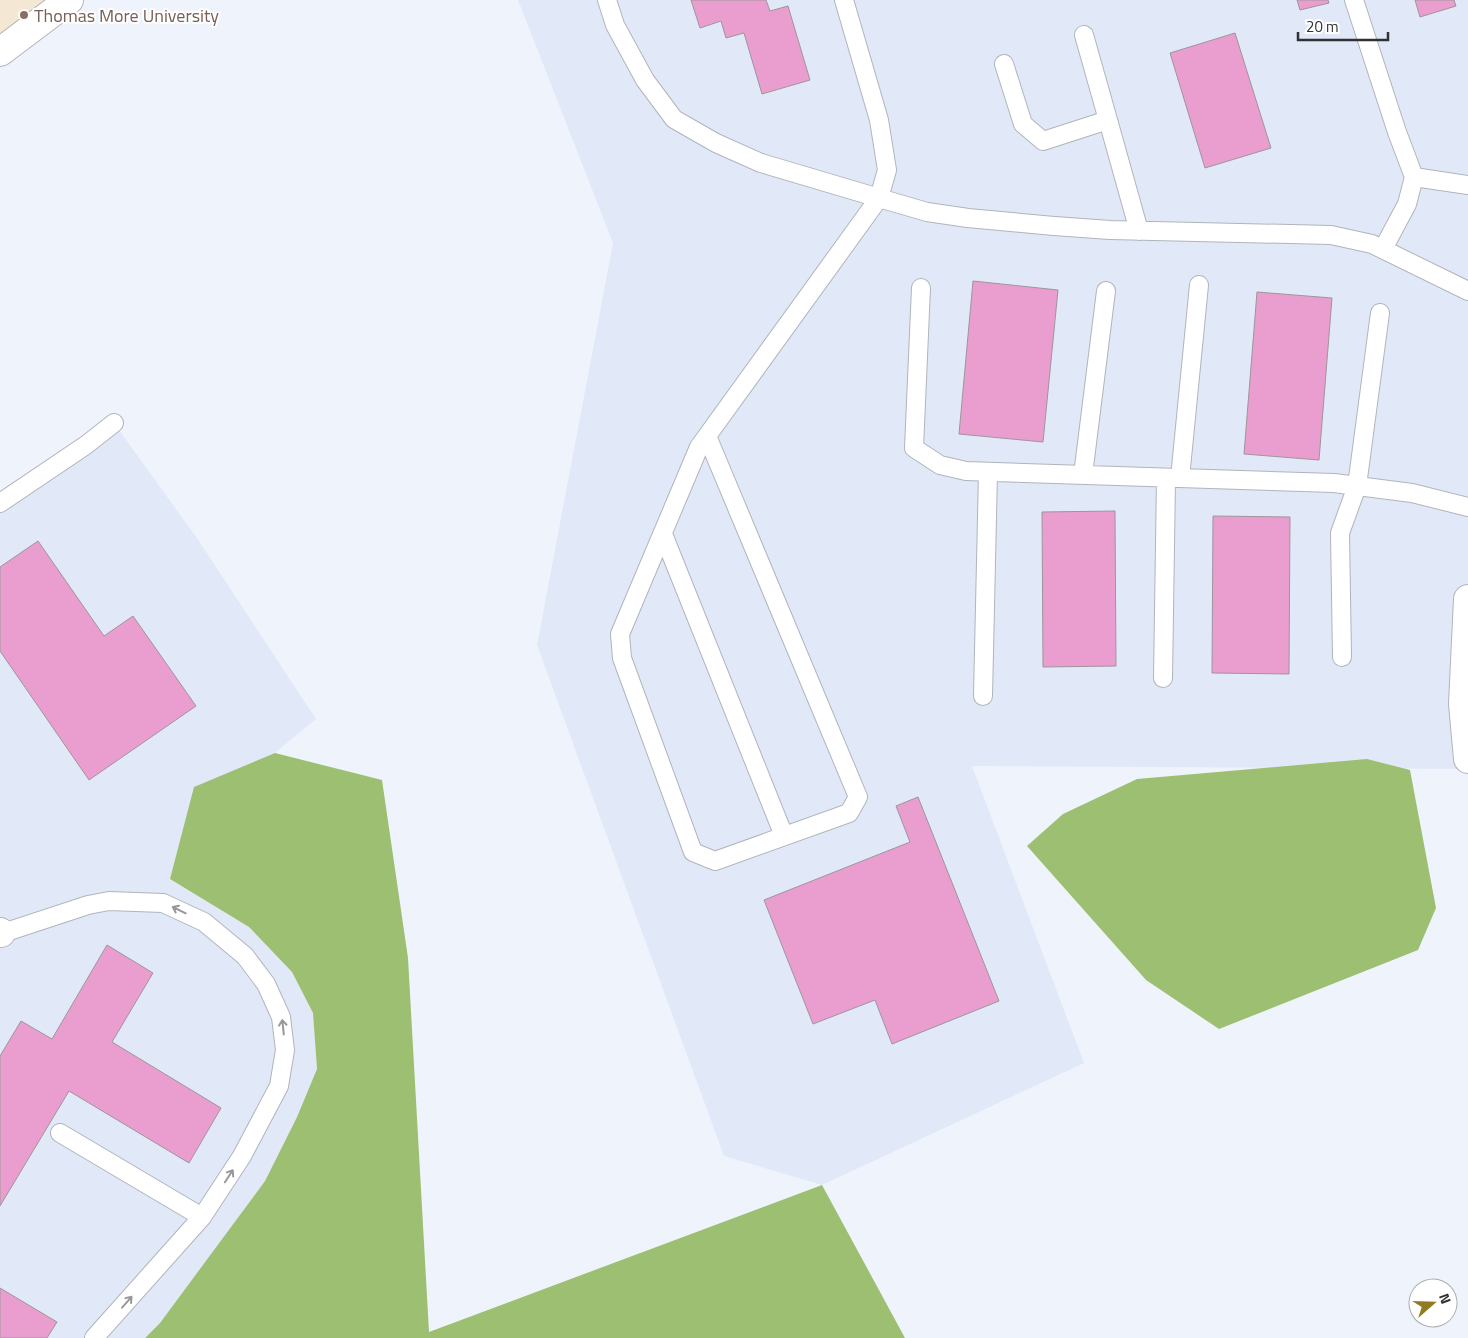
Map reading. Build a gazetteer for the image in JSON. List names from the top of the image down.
{
  "places": ["Thomas More University"],
  "scale_bar": "20 m",
  "north": "right"
}
